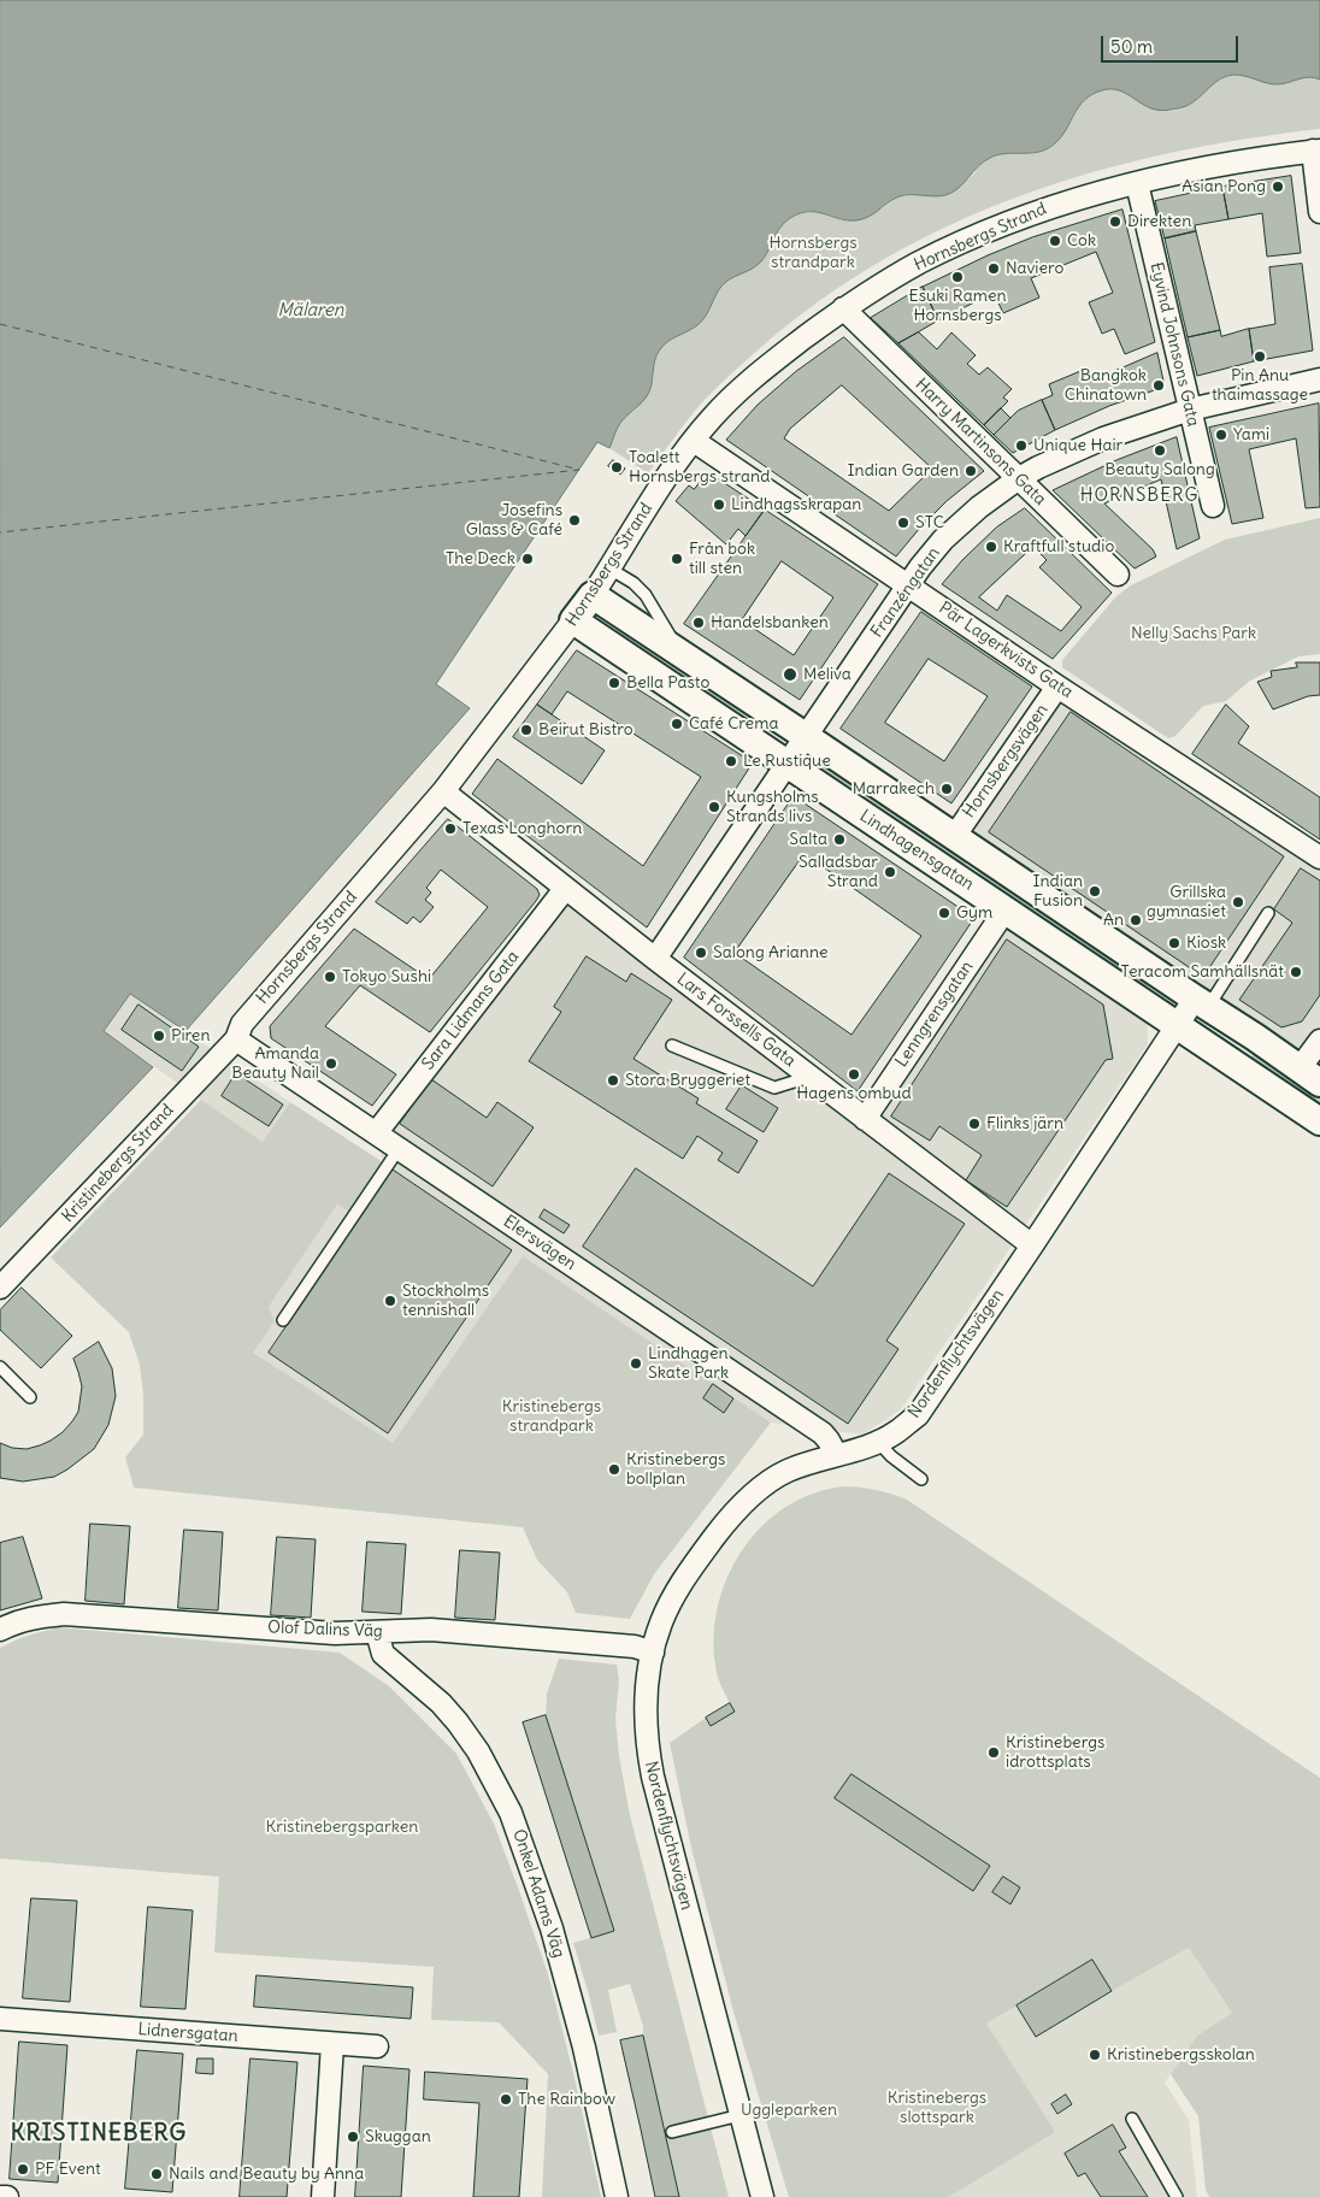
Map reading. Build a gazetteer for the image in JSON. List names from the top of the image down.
{
  "streets": {
    "street": [
      "Hornsbergs Strand",
      "Eyvind Johnsons Gata",
      "Harry Martinsons Gata",
      "Franzéngatan",
      "Pär Lagerkvists Gata",
      "Hornsbergsvägen",
      "Lindhagensgatan",
      "Sara Lidmans Gata",
      "Lenngrensgatan",
      "Lars Forssells Gata",
      "Kristinebergs Strand",
      "Elersvägen",
      "Nordenflychtsvägen",
      "Olof Dalins Väg",
      "Onkel Adams Väg",
      "Lidnersgatan"
    ]
  },
  "crossings": [
    ["Hornsbergs Strand", "Eyvind Johnsons Gata"],
    ["Hornsbergs Strand", "Harry Martinsons Gata"],
    ["Hornsbergs Strand", "Pär Lagerkvists Gata"],
    ["Hornsbergs Strand", "Lindhagensgatan"],
    ["Hornsbergs Strand", "Lars Forssells Gata"],
    ["Hornsbergs Strand", "Kristinebergs Strand"],
    ["Hornsbergs Strand", "Elersvägen"],
    ["Eyvind Johnsons Gata", "Franzéngatan"],
    ["Harry Martinsons Gata", "Franzéngatan"],
    ["Franzéngatan", "Pär Lagerkvists Gata"],
    ["Franzéngatan", "Lindhagensgatan"],
    ["Franzéngatan", "Lars Forssells Gata"],
    ["Pär Lagerkvists Gata", "Hornsbergsvägen"],
    ["Hornsbergsvägen", "Lindhagensgatan"],
    ["Lindhagensgatan", "Lenngrensgatan"],
    ["Lindhagensgatan", "Nordenflychtsvägen"],
    ["Sara Lidmans Gata", "Lars Forssells Gata"],
    ["Sara Lidmans Gata", "Elersvägen"],
    ["Lenngrensgatan", "Lars Forssells Gata"],
    ["Lars Forssells Gata", "Nordenflychtsvägen"],
    ["Kristinebergs Strand", "Elersvägen"],
    ["Elersvägen", "Nordenflychtsvägen"],
    ["Nordenflychtsvägen", "Olof Dalins Väg"],
    ["Olof Dalins Väg", "Onkel Adams Väg"]
  ],
  "districts": ["HORNSBERG", "KRISTINEBERG"],
  "water": ["Mälaren"],
  "parks": [
    "Hornsbergs strandpark",
    "Nelly Sachs Park",
    "Kristinebergs strandpark",
    "Kristinebergsparken",
    "Kristinebergs slottspark",
    "Uggleparken"
  ],
  "places": [
    "Asian Pong",
    "Direkten",
    "Cok",
    "Naviero",
    "Esuki Ramen Hornsbergs",
    "Pin Anu thaimassage",
    "Bangkok Chinatown",
    "Yami",
    "Unique Hair",
    "Beauty Salong",
    "Toalett Hornsbergs strand",
    "Indian Garden",
    "Lindhagsskrapan",
    "Josefins Glass & Café",
    "STC",
    "Kraftfull studio",
    "The Deck",
    "Från bok till sten",
    "Handelsbanken",
    "Meliva",
    "Bella Pasto",
    "Café Crema",
    "Beirut Bistro",
    "Le Rustique",
    "Marrakech",
    "Kungsholms Strands livs",
    "Texas Longhorn",
    "Salta",
    "Salladsbar Strand",
    "Indian Fusion",
    "Grillska gymnasiet",
    "Gym",
    "An",
    "Kiosk",
    "Salong Arianne",
    "Teracom Samhällsnät",
    "Tokyo Sushi",
    "Piren",
    "Amanda Beauty Nail",
    "Hagens ombud",
    "Stora Bryggeriet",
    "Flinks järn",
    "Stockholms tennishall",
    "Lindhagen Skate Park",
    "Kristinebergs bollplan",
    "Kristinebergs idrottsplats",
    "Kristinebergsskolan",
    "The Rainbow",
    "Skuggan",
    "PF Event",
    "Nails and Beauty by Anna"
  ],
  "scale_bar": "50 m"
}
